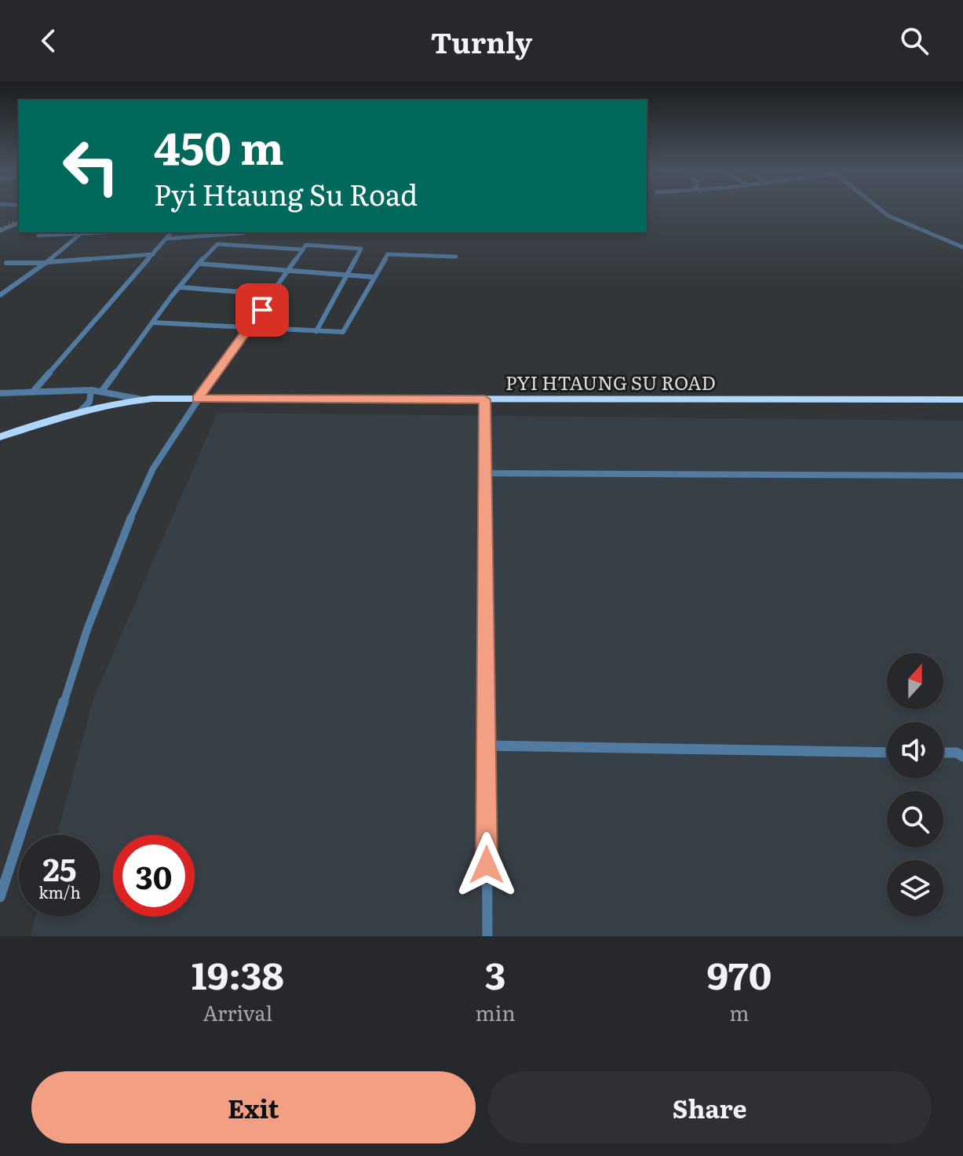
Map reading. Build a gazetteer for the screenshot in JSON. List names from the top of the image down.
{
  "streets": {
    "highway": ["PYI HTAUNG SU ROAD"]
  },
  "north": "top",
  "page": {
    "header": "Turnly",
    "turn": ["450 m", "Pyi Htaung Su Road"],
    "speed": "25 km/h",
    "limit": "30",
    "eta": [
      "19:38",
      "Arrival",
      "3",
      "min",
      "970",
      "m"
    ],
    "buttons": ["Exit", "Share"]
  }
}
